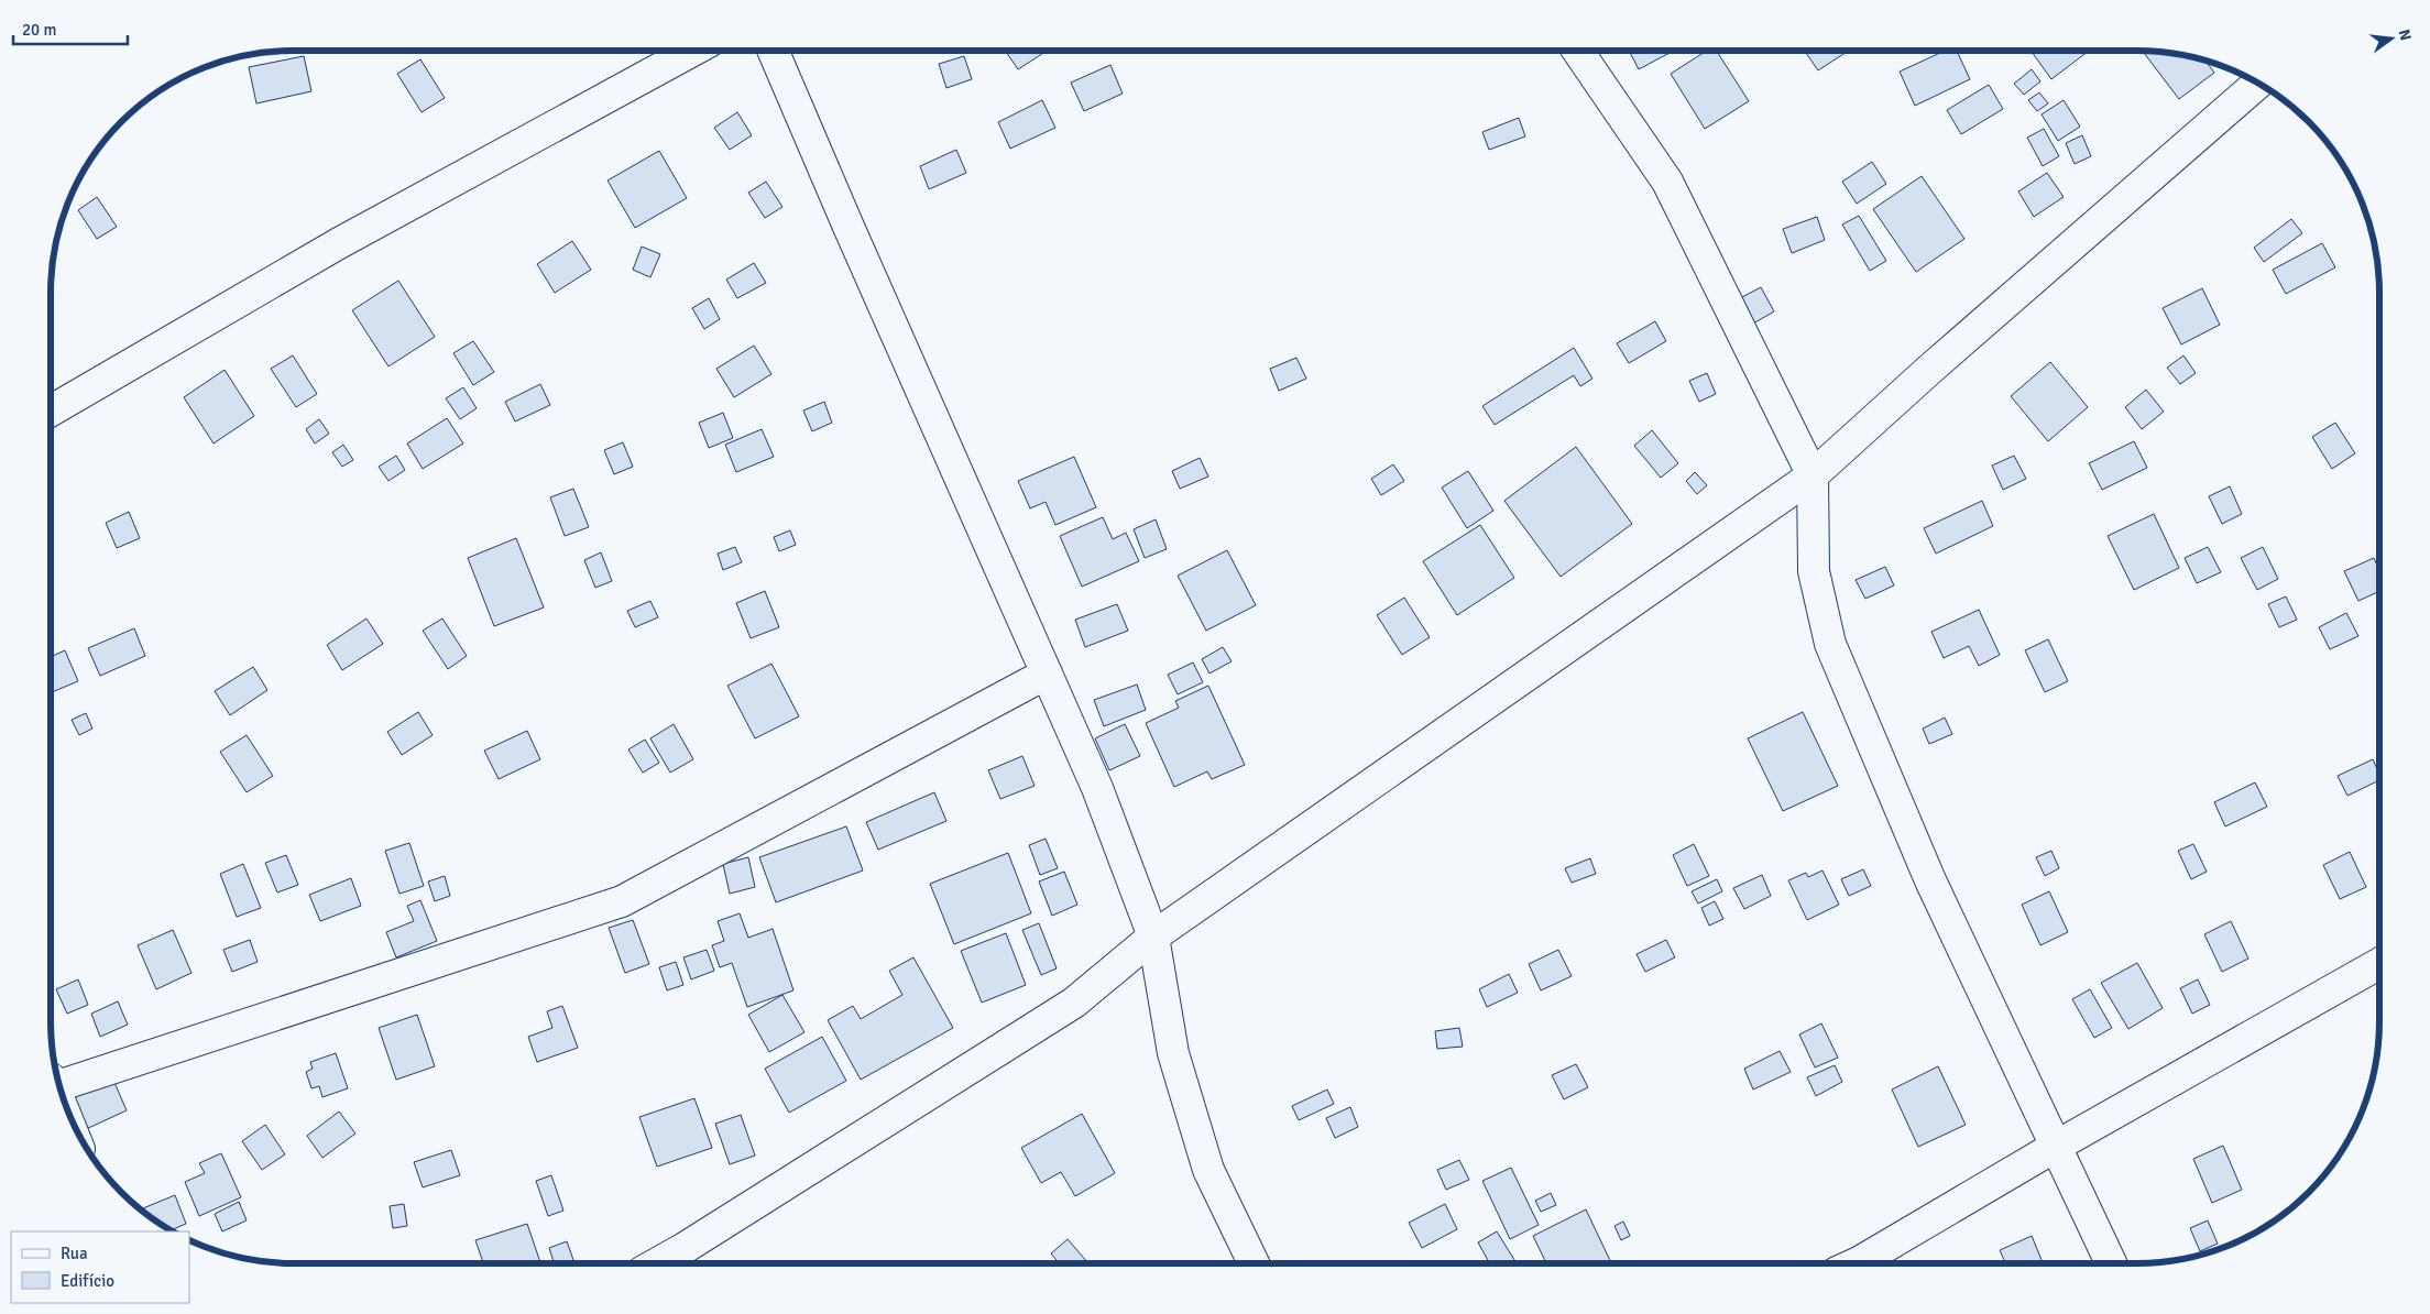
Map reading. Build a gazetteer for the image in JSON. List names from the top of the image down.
{
  "legend": ["Rua", "Edifício"],
  "scale_bar": "20 m",
  "north": "right"
}
